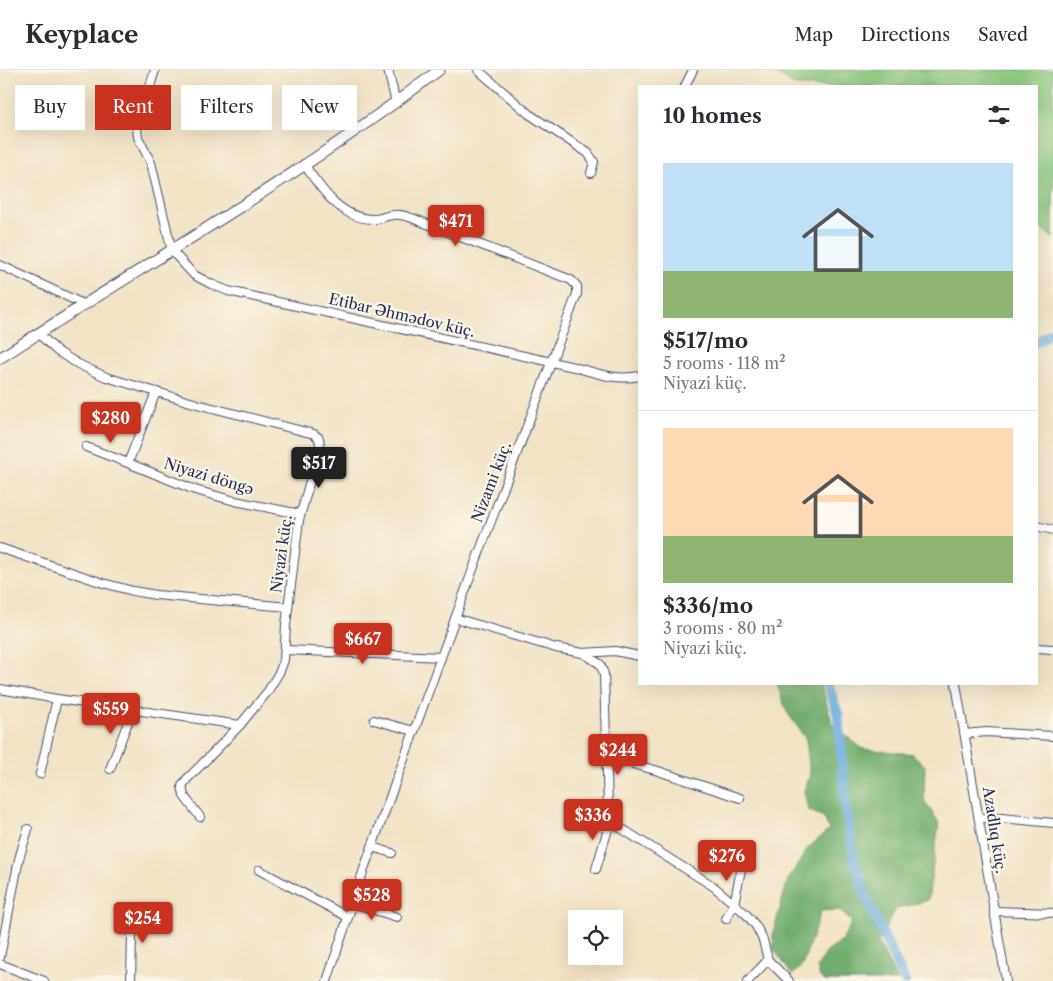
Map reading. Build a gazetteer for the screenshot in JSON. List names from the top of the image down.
{
  "streets": {
    "street": [
      "Etibar Əhmədov küç.",
      "Niyazi döngə",
      "Nizami küç.",
      "Niyazi küç.",
      "Azadlıq küç."
    ]
  },
  "crossings": [
    ["Etibar Əhmədov küç.", "Nizami küç."],
    ["Niyazi döngə", "Niyazi küç."]
  ],
  "page": {
    "header": "Keyplace",
    "nav": ["Map", "Directions", "Saved"],
    "chip": [
      "Buy",
      "Rent",
      "Filters",
      "New"
    ],
    "heading": "10 homes",
    "list": [
      {
        "name": "$517/mo",
        "note": "5 rooms · 118 m² · Niyazi küç."
      },
      {
        "name": "$336/mo",
        "note": "3 rooms · 80 m² · Niyazi küç."
      }
    ],
    "price": [
      "$471",
      "$280",
      "$517",
      "$667",
      "$559",
      "$244",
      "$336",
      "$276",
      "$528",
      "$254"
    ]
  }
}
